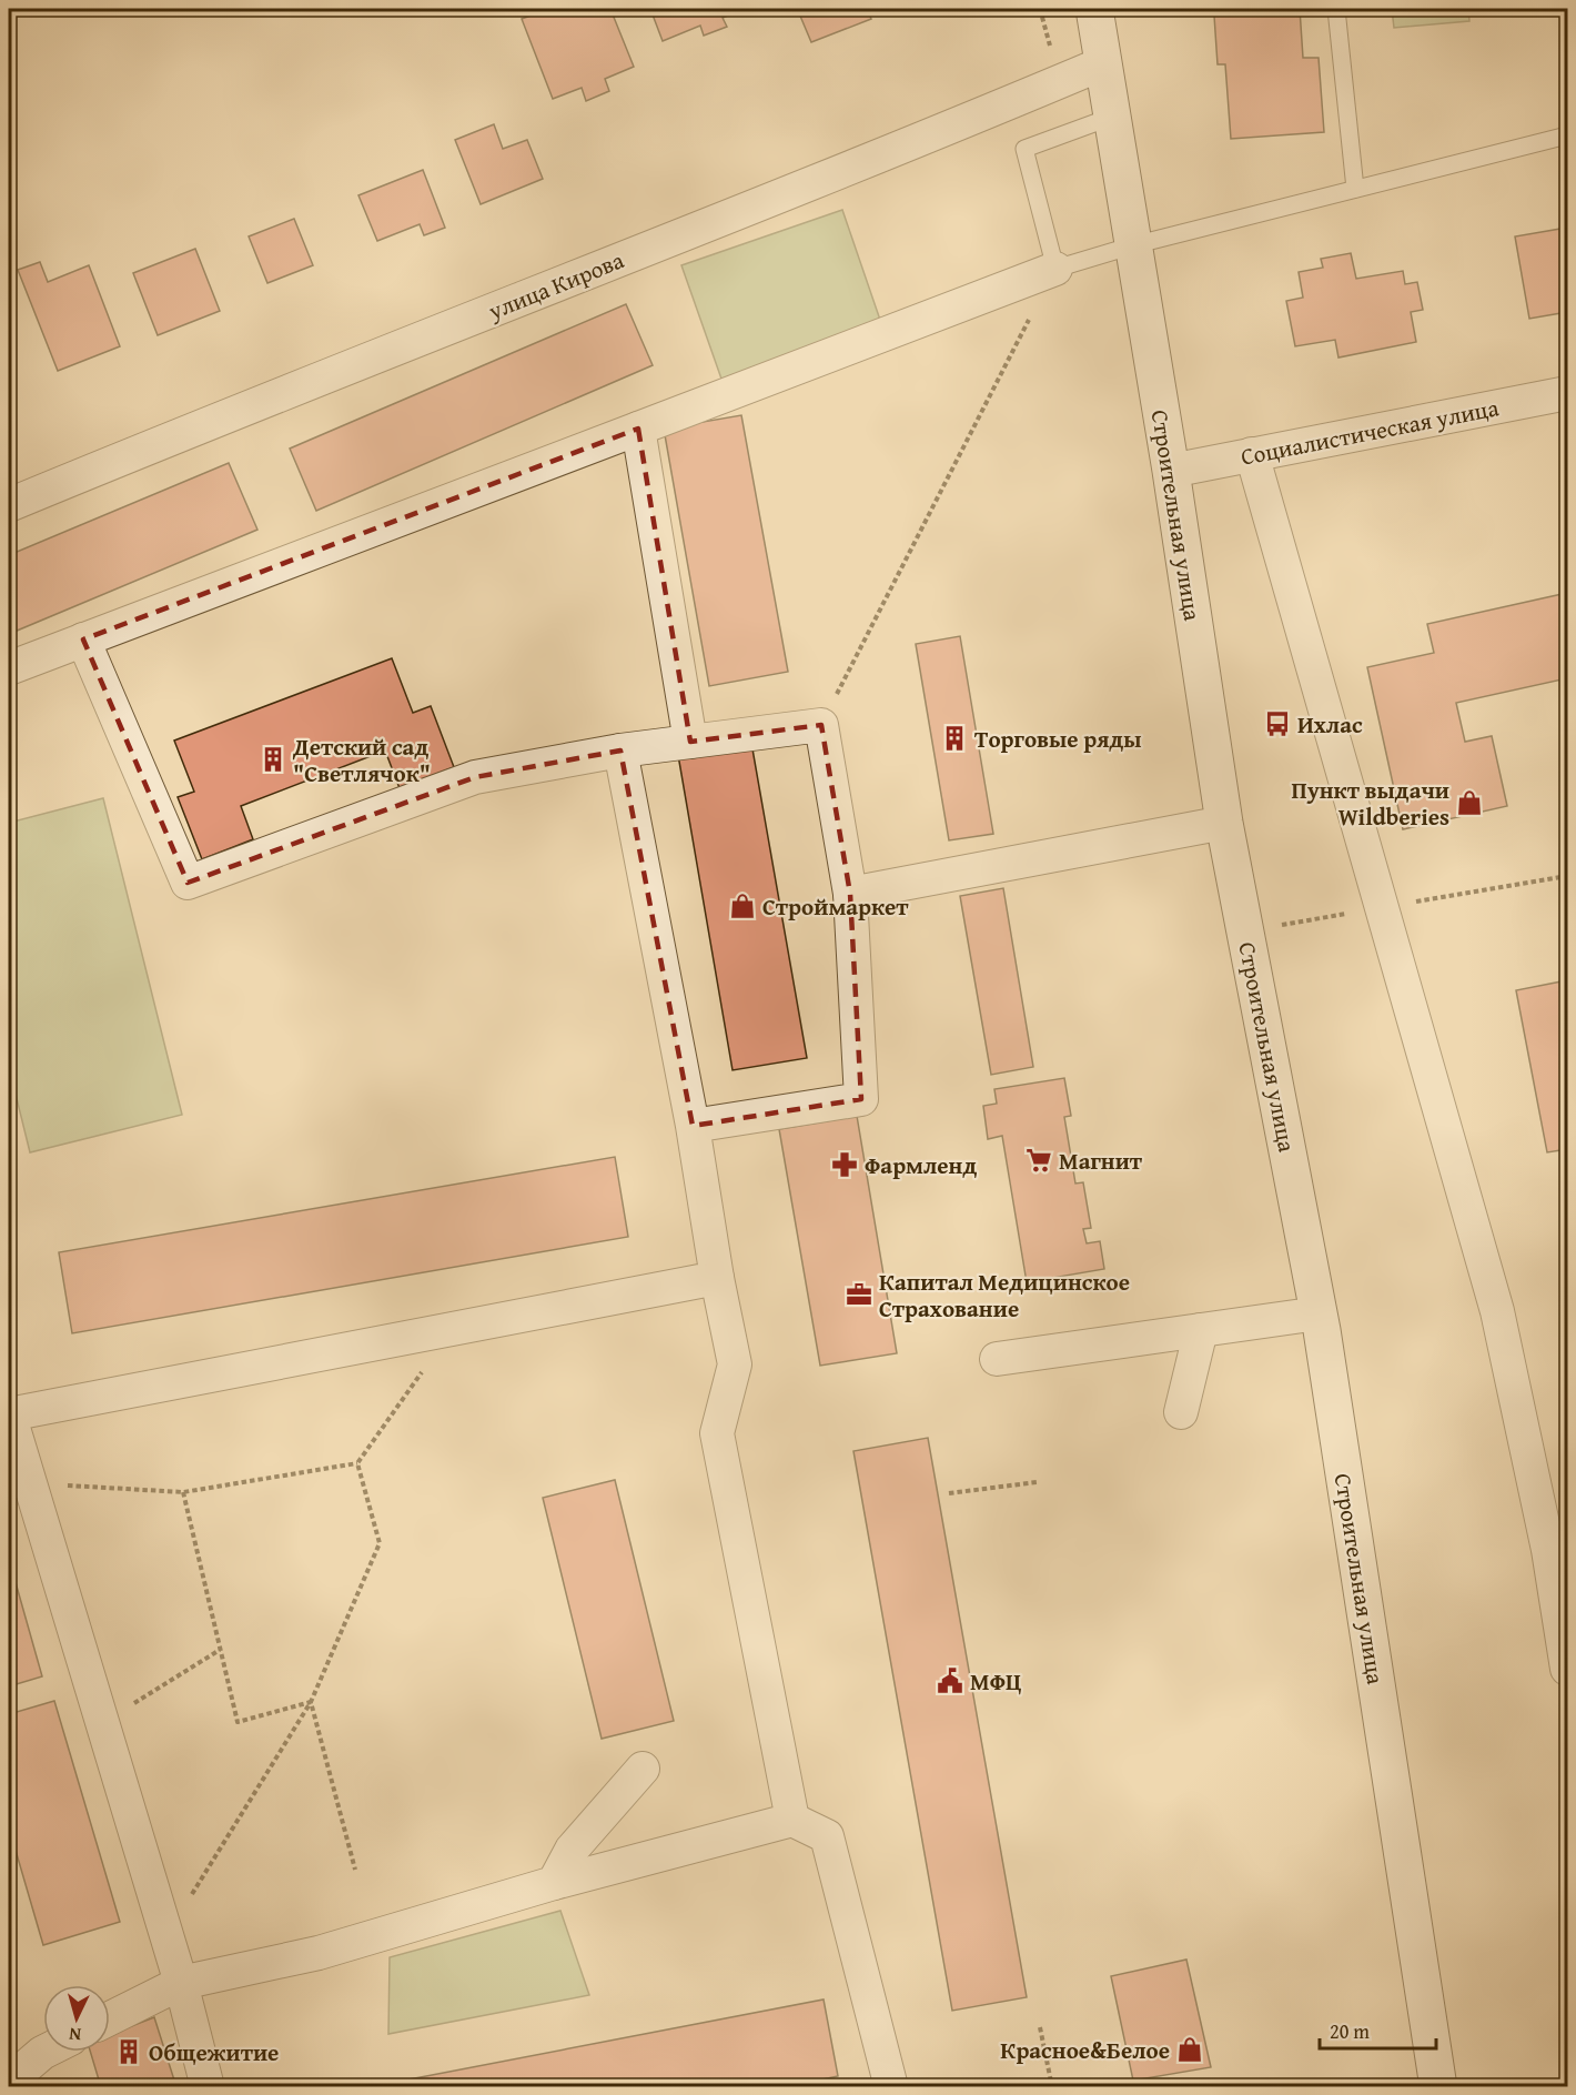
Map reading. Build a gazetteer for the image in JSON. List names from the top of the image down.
{
  "streets": {
    "street": ["улица Кирова", "Социалистическая улица", "Строительная улица"]
  },
  "crossings": [
    ["улица Кирова", "Строительная улица"],
    ["Социалистическая улица", "Строительная улица"]
  ],
  "places": {
    "bus stop": ["Ихлас"],
    "building": ["Торговые ряды", "Детский сад \"Светлячок\"", "Общежитие"],
    "shop": ["Пункт выдачи Wildberies", "Строймаркет", "Красное&Белое"],
    "supermarket": ["Магнит"],
    "pharmacy": ["Фармленд"],
    "office": ["Капитал Медицинское Страхование"],
    "public building": ["МФЦ"]
  },
  "scale_bar": "20 m",
  "north": "bottom"
}
